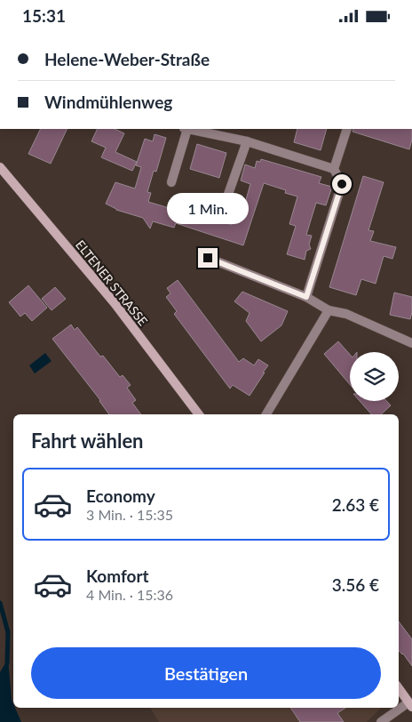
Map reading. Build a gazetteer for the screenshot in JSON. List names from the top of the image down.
{
  "streets": {
    "main road": ["ELTENER STRASSE"]
  },
  "page": {
    "status": "15:31",
    "banner": ["Helene-Weber-Straße", "Windmühlenweg"],
    "bubble": "1 Min.",
    "heading": "Fahrt wählen",
    "list": [
      {
        "name": "Economy",
        "note": "3 Min. · 15:35",
        "value": "2.63 €"
      },
      {
        "name": "Komfort",
        "note": "4 Min. · 15:36",
        "value": "3.56 €"
      }
    ],
    "buttons": "Bestätigen"
  }
}
